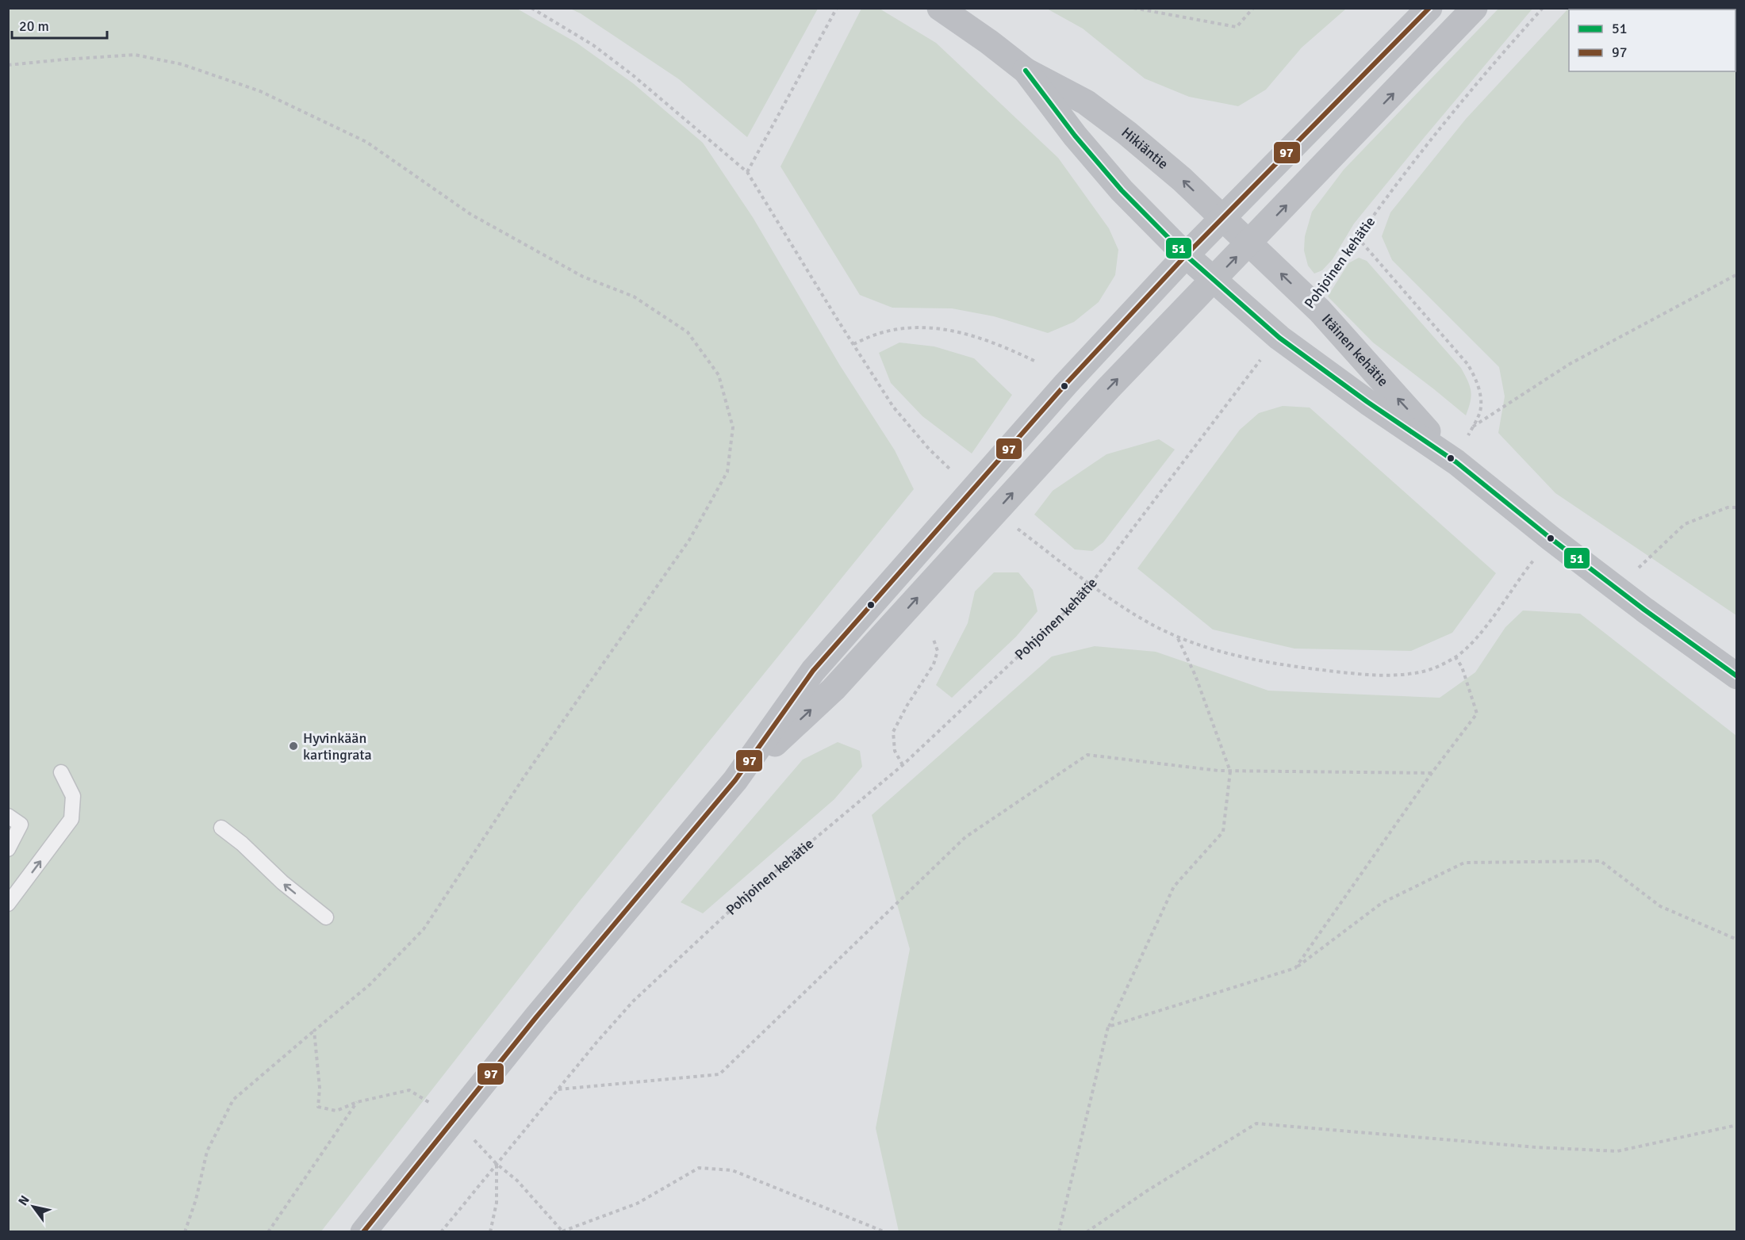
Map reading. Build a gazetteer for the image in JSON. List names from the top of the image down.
{
  "streets": {
    "main road": ["Hikiäntie", "Itäinen kehätie"],
    "path": ["Pohjoinen kehätie"]
  },
  "crossings": [
    ["Hikiäntie", "Itäinen kehätie"],
    ["Pohjoinen kehätie", "Itäinen kehätie"]
  ],
  "places": ["Hyvinkään kartingrata"],
  "lines": ["transit line 97", "transit line 51"],
  "legend": ["51", "97"],
  "scale_bar": "20 m",
  "north": "top left"
}
